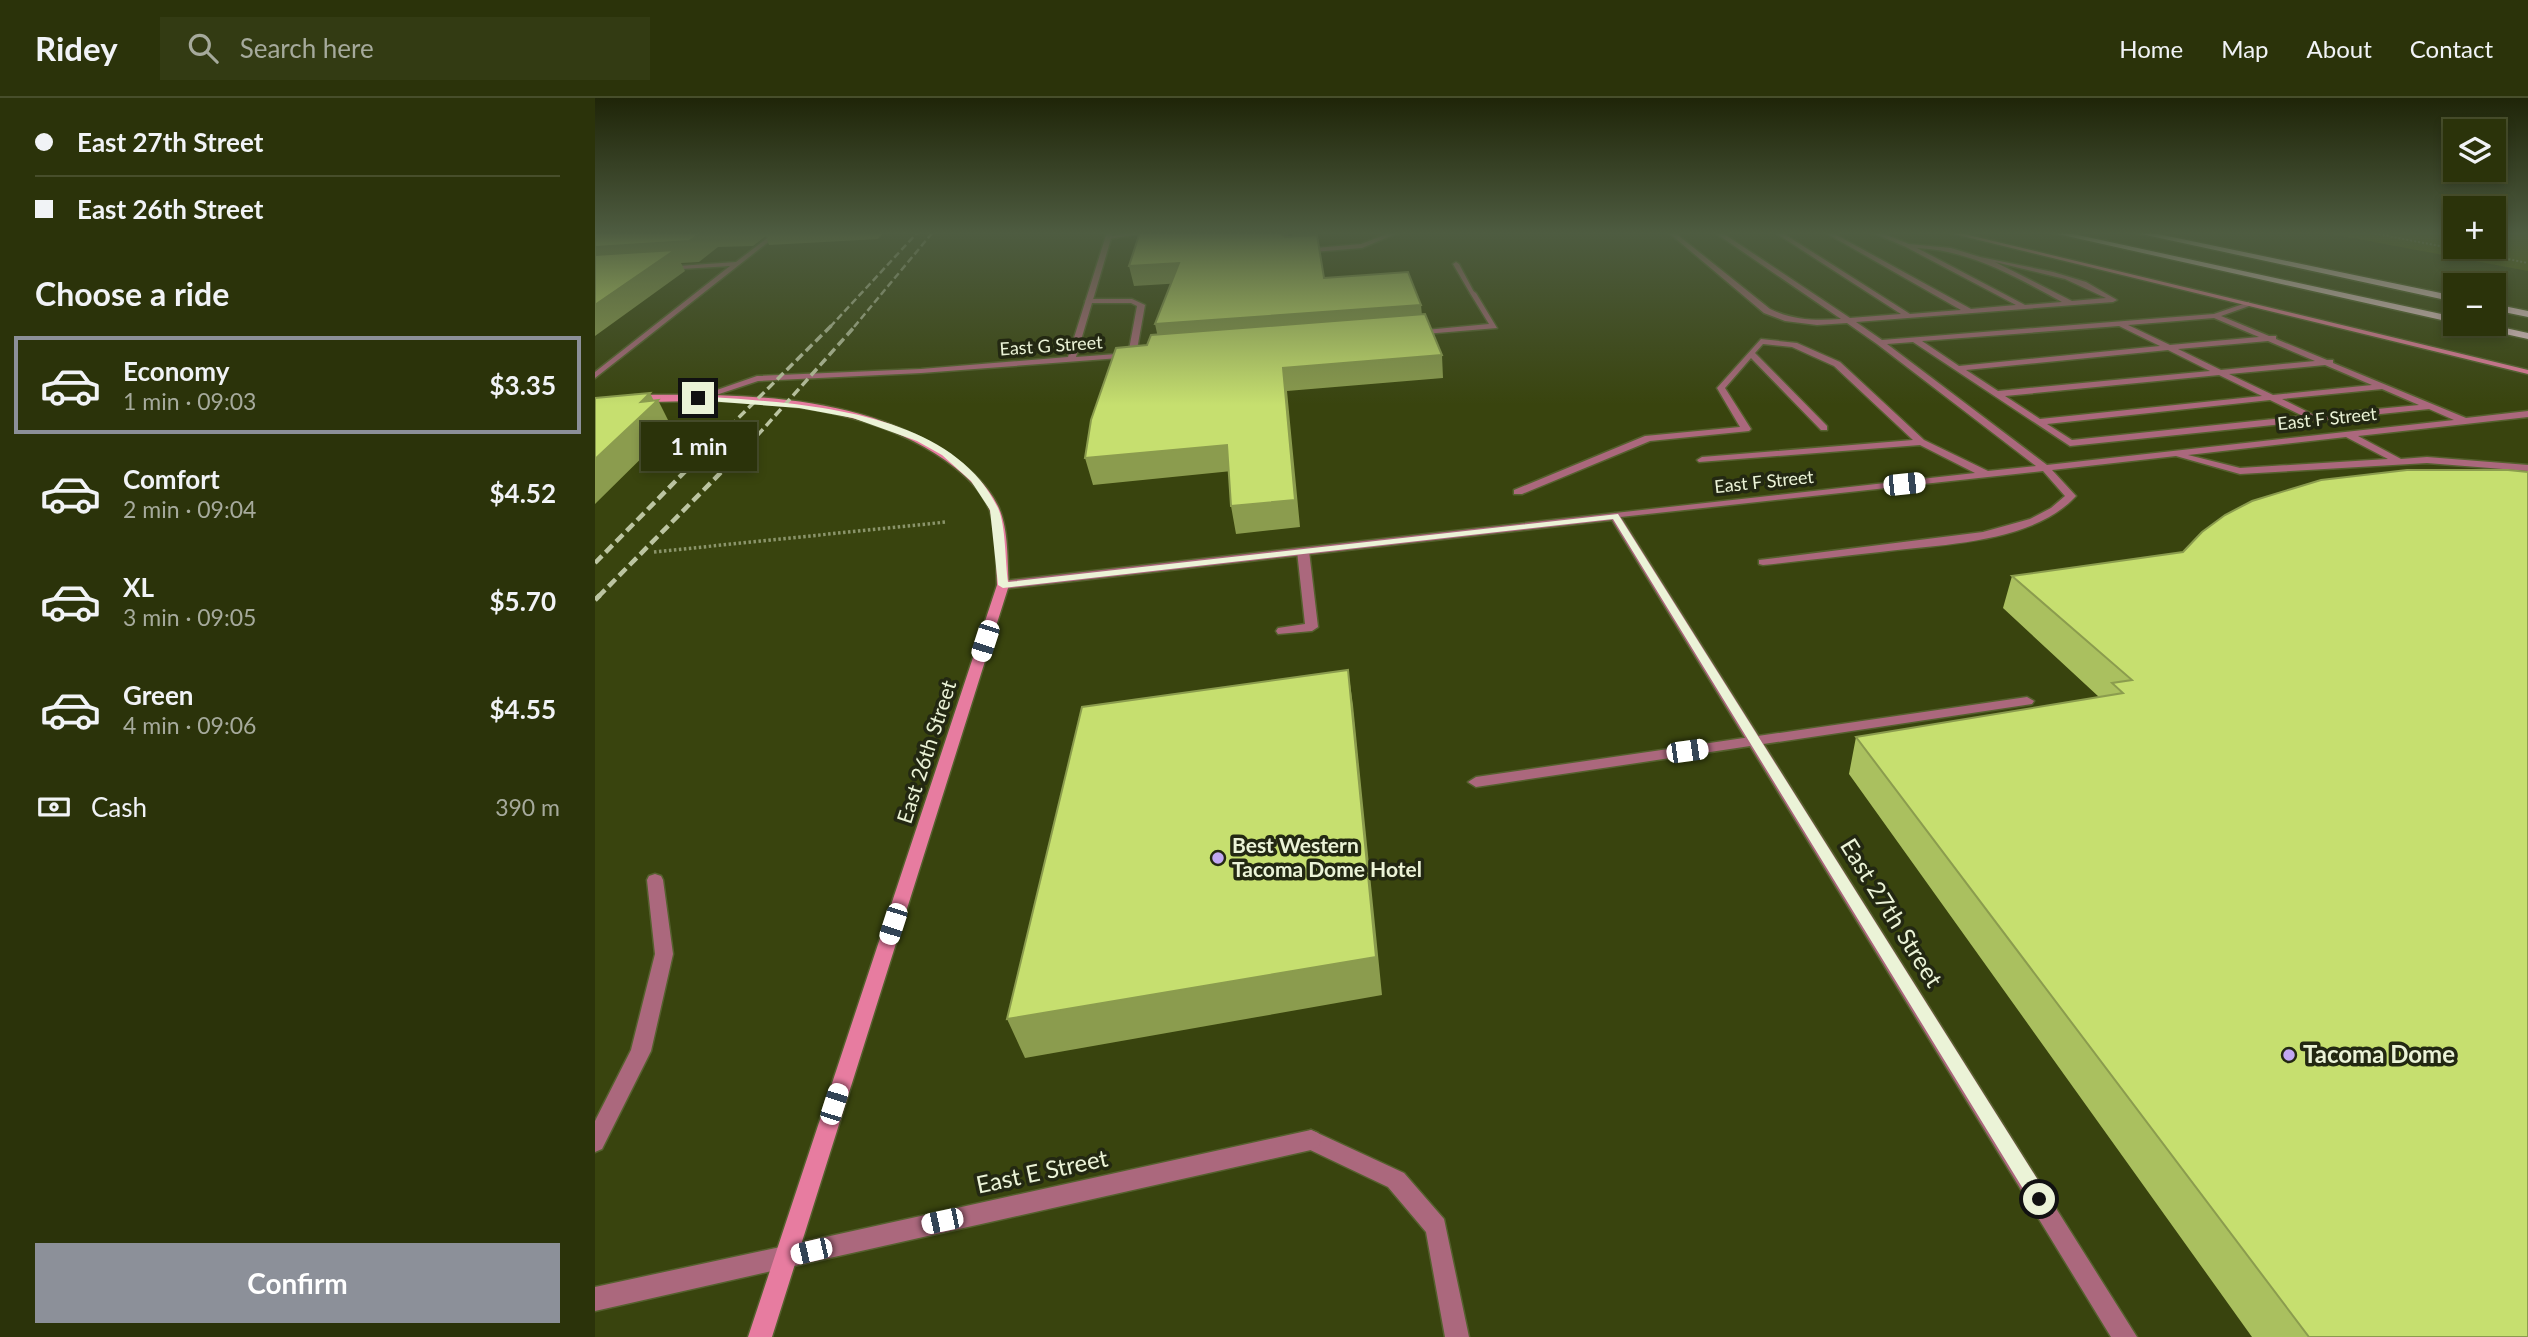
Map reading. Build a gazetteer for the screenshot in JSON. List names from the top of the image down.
{
  "streets": {
    "street": [
      "East G Street",
      "East F Street",
      "East 26th Street",
      "East 27th Street",
      "East E Street"
    ]
  },
  "crossings": [
    ["East G Street", "East 26th Street"],
    ["East F Street", "East 26th Street"],
    ["East F Street", "East 27th Street"],
    ["East 26th Street", "East E Street"]
  ],
  "places": ["Best Western Tacoma Dome Hotel", "Tacoma Dome"],
  "page": {
    "header": "Ridey",
    "search": "Search here",
    "nav": [
      "Home",
      "Map",
      "About",
      "Contact"
    ],
    "banner": ["East 27th Street", "East 26th Street"],
    "map_buttons": ["+", "−"],
    "heading": "Choose a ride",
    "list": [
      {
        "name": "Economy",
        "note": "1 min · 09:03",
        "value": "$3.35"
      },
      {
        "name": "Comfort",
        "note": "2 min · 09:04",
        "value": "$4.52"
      },
      {
        "name": "XL",
        "note": "3 min · 09:05",
        "value": "$5.70"
      },
      {
        "name": "Green",
        "note": "4 min · 09:06",
        "value": "$4.55"
      }
    ],
    "bubble": "1 min",
    "pay": ["Cash", "390 m"],
    "buttons": "Confirm"
  }
}
